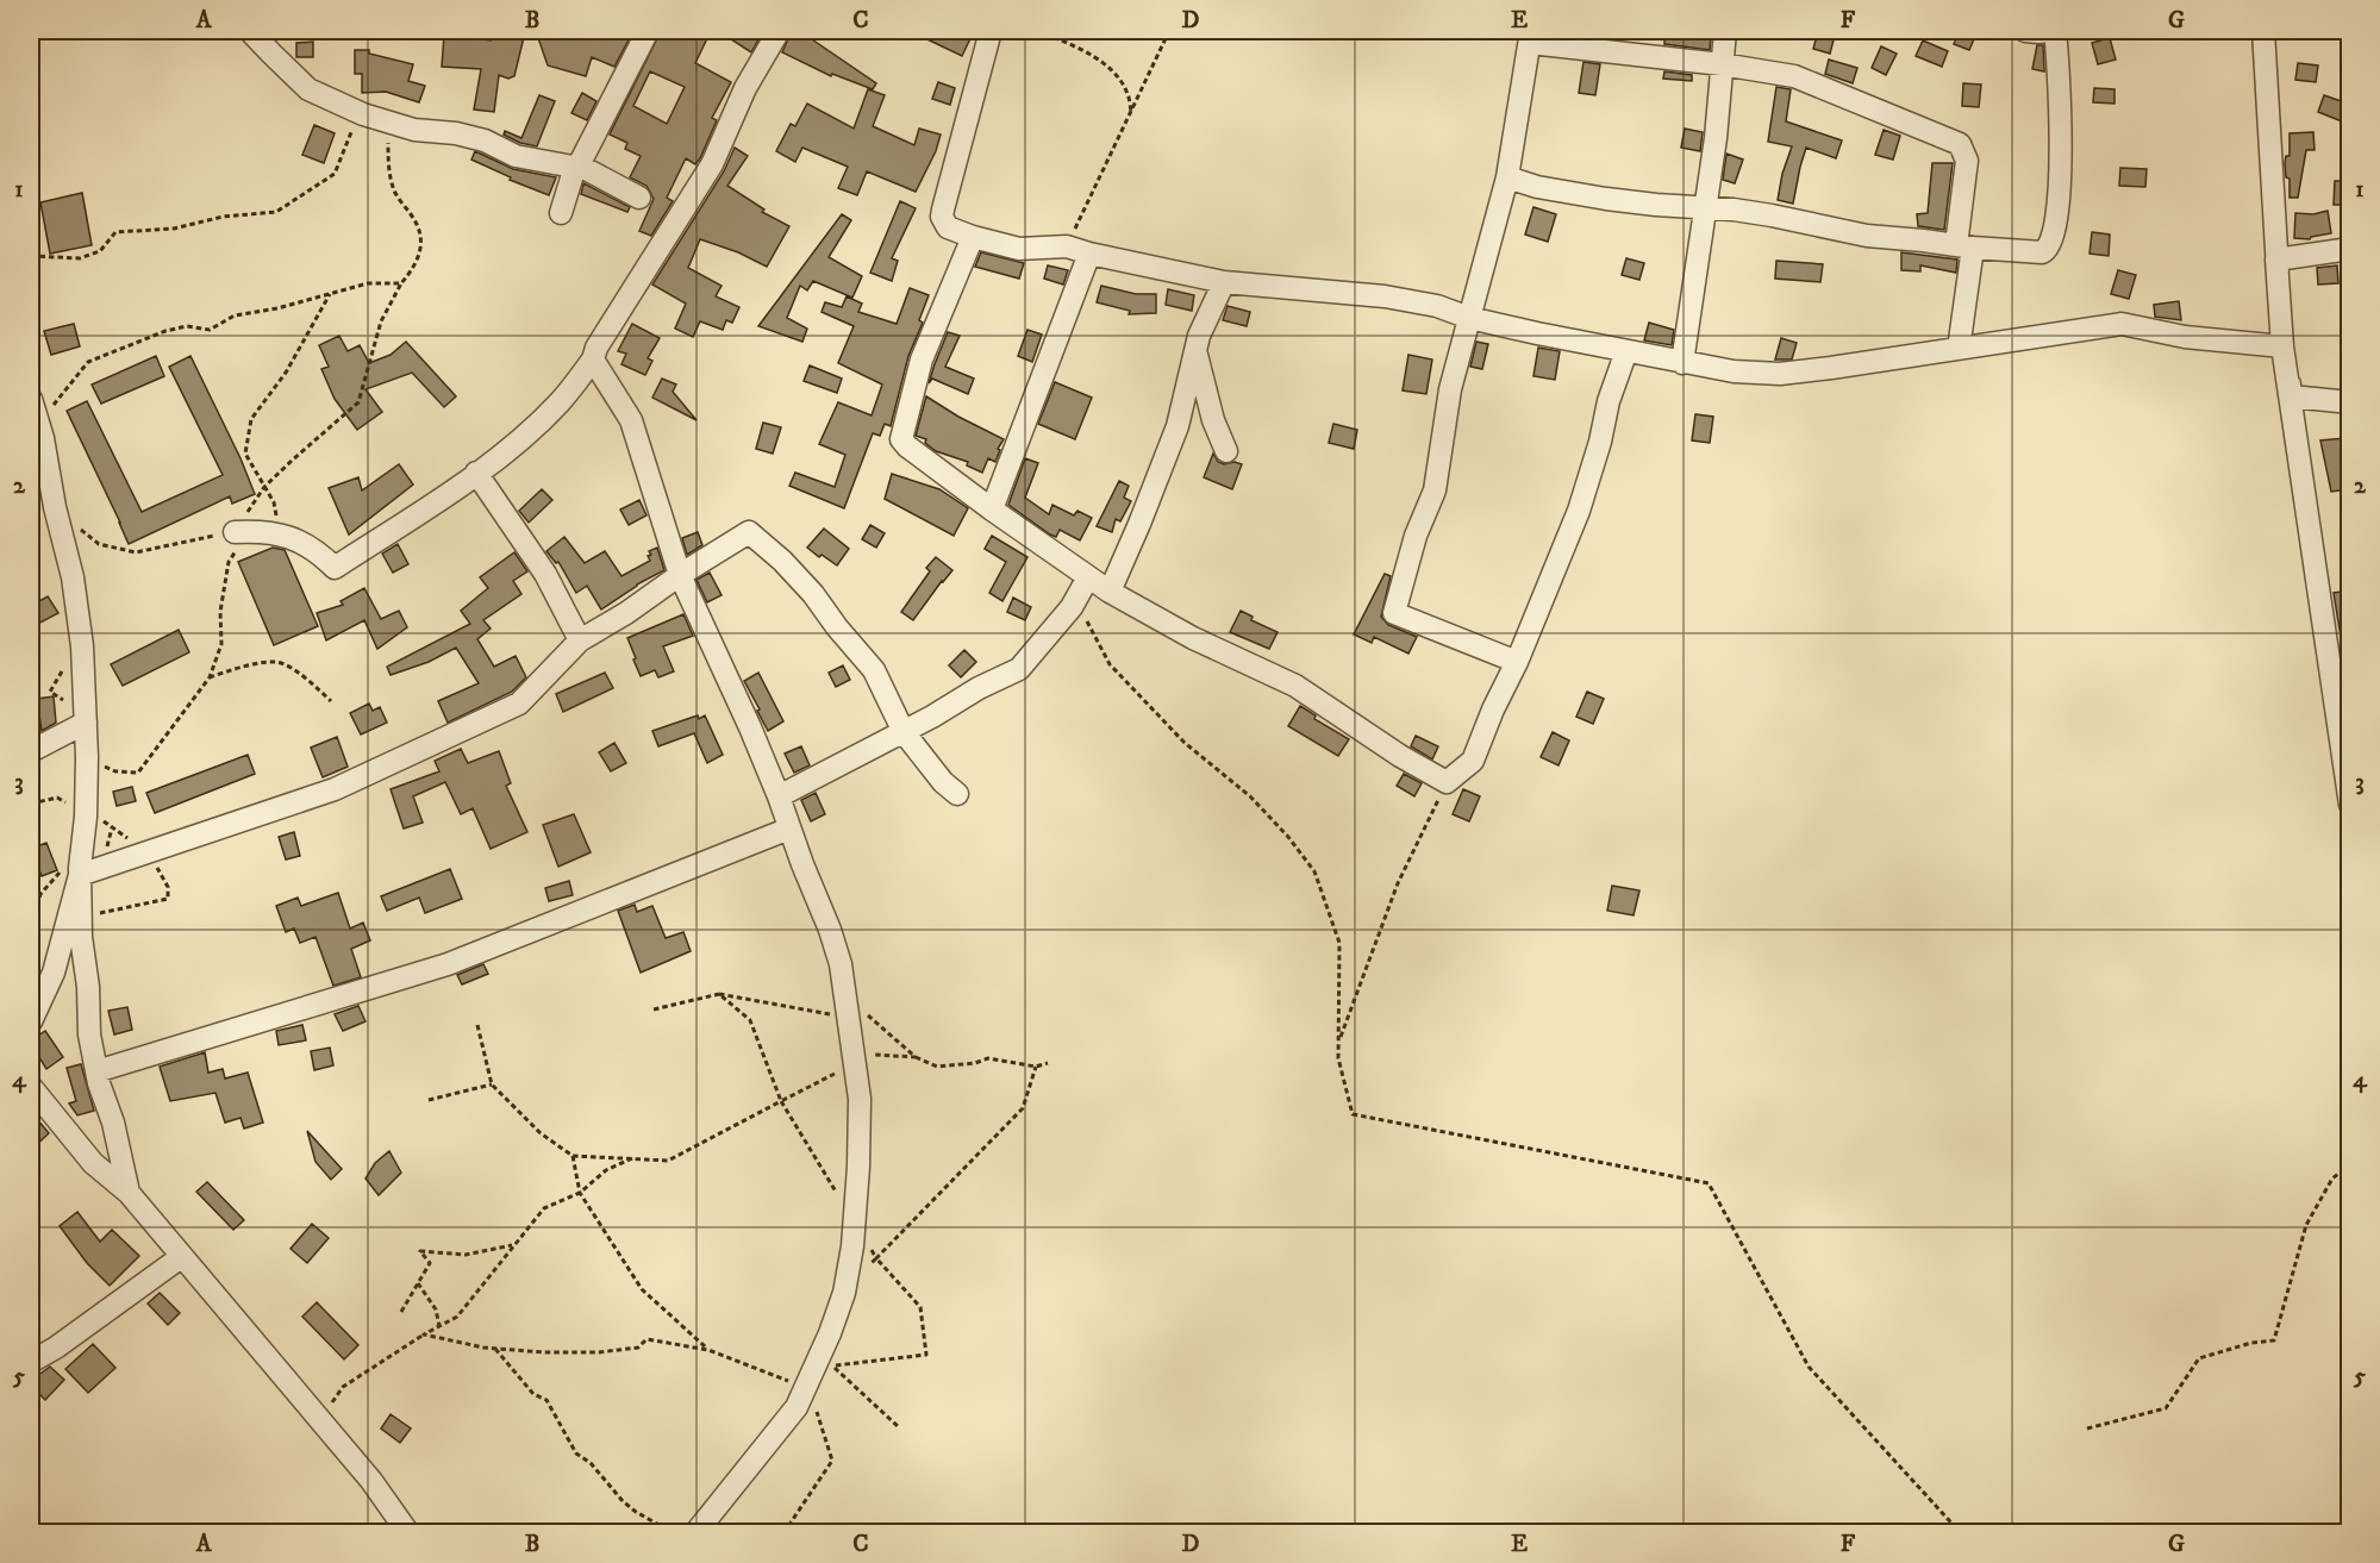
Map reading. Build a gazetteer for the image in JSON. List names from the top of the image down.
{
  "grid": {
    "columns": [
      "A",
      "B",
      "C",
      "D",
      "E",
      "F",
      "G"
    ],
    "rows": [
      "1",
      "2",
      "3",
      "4",
      "5"
    ]
  }
}
